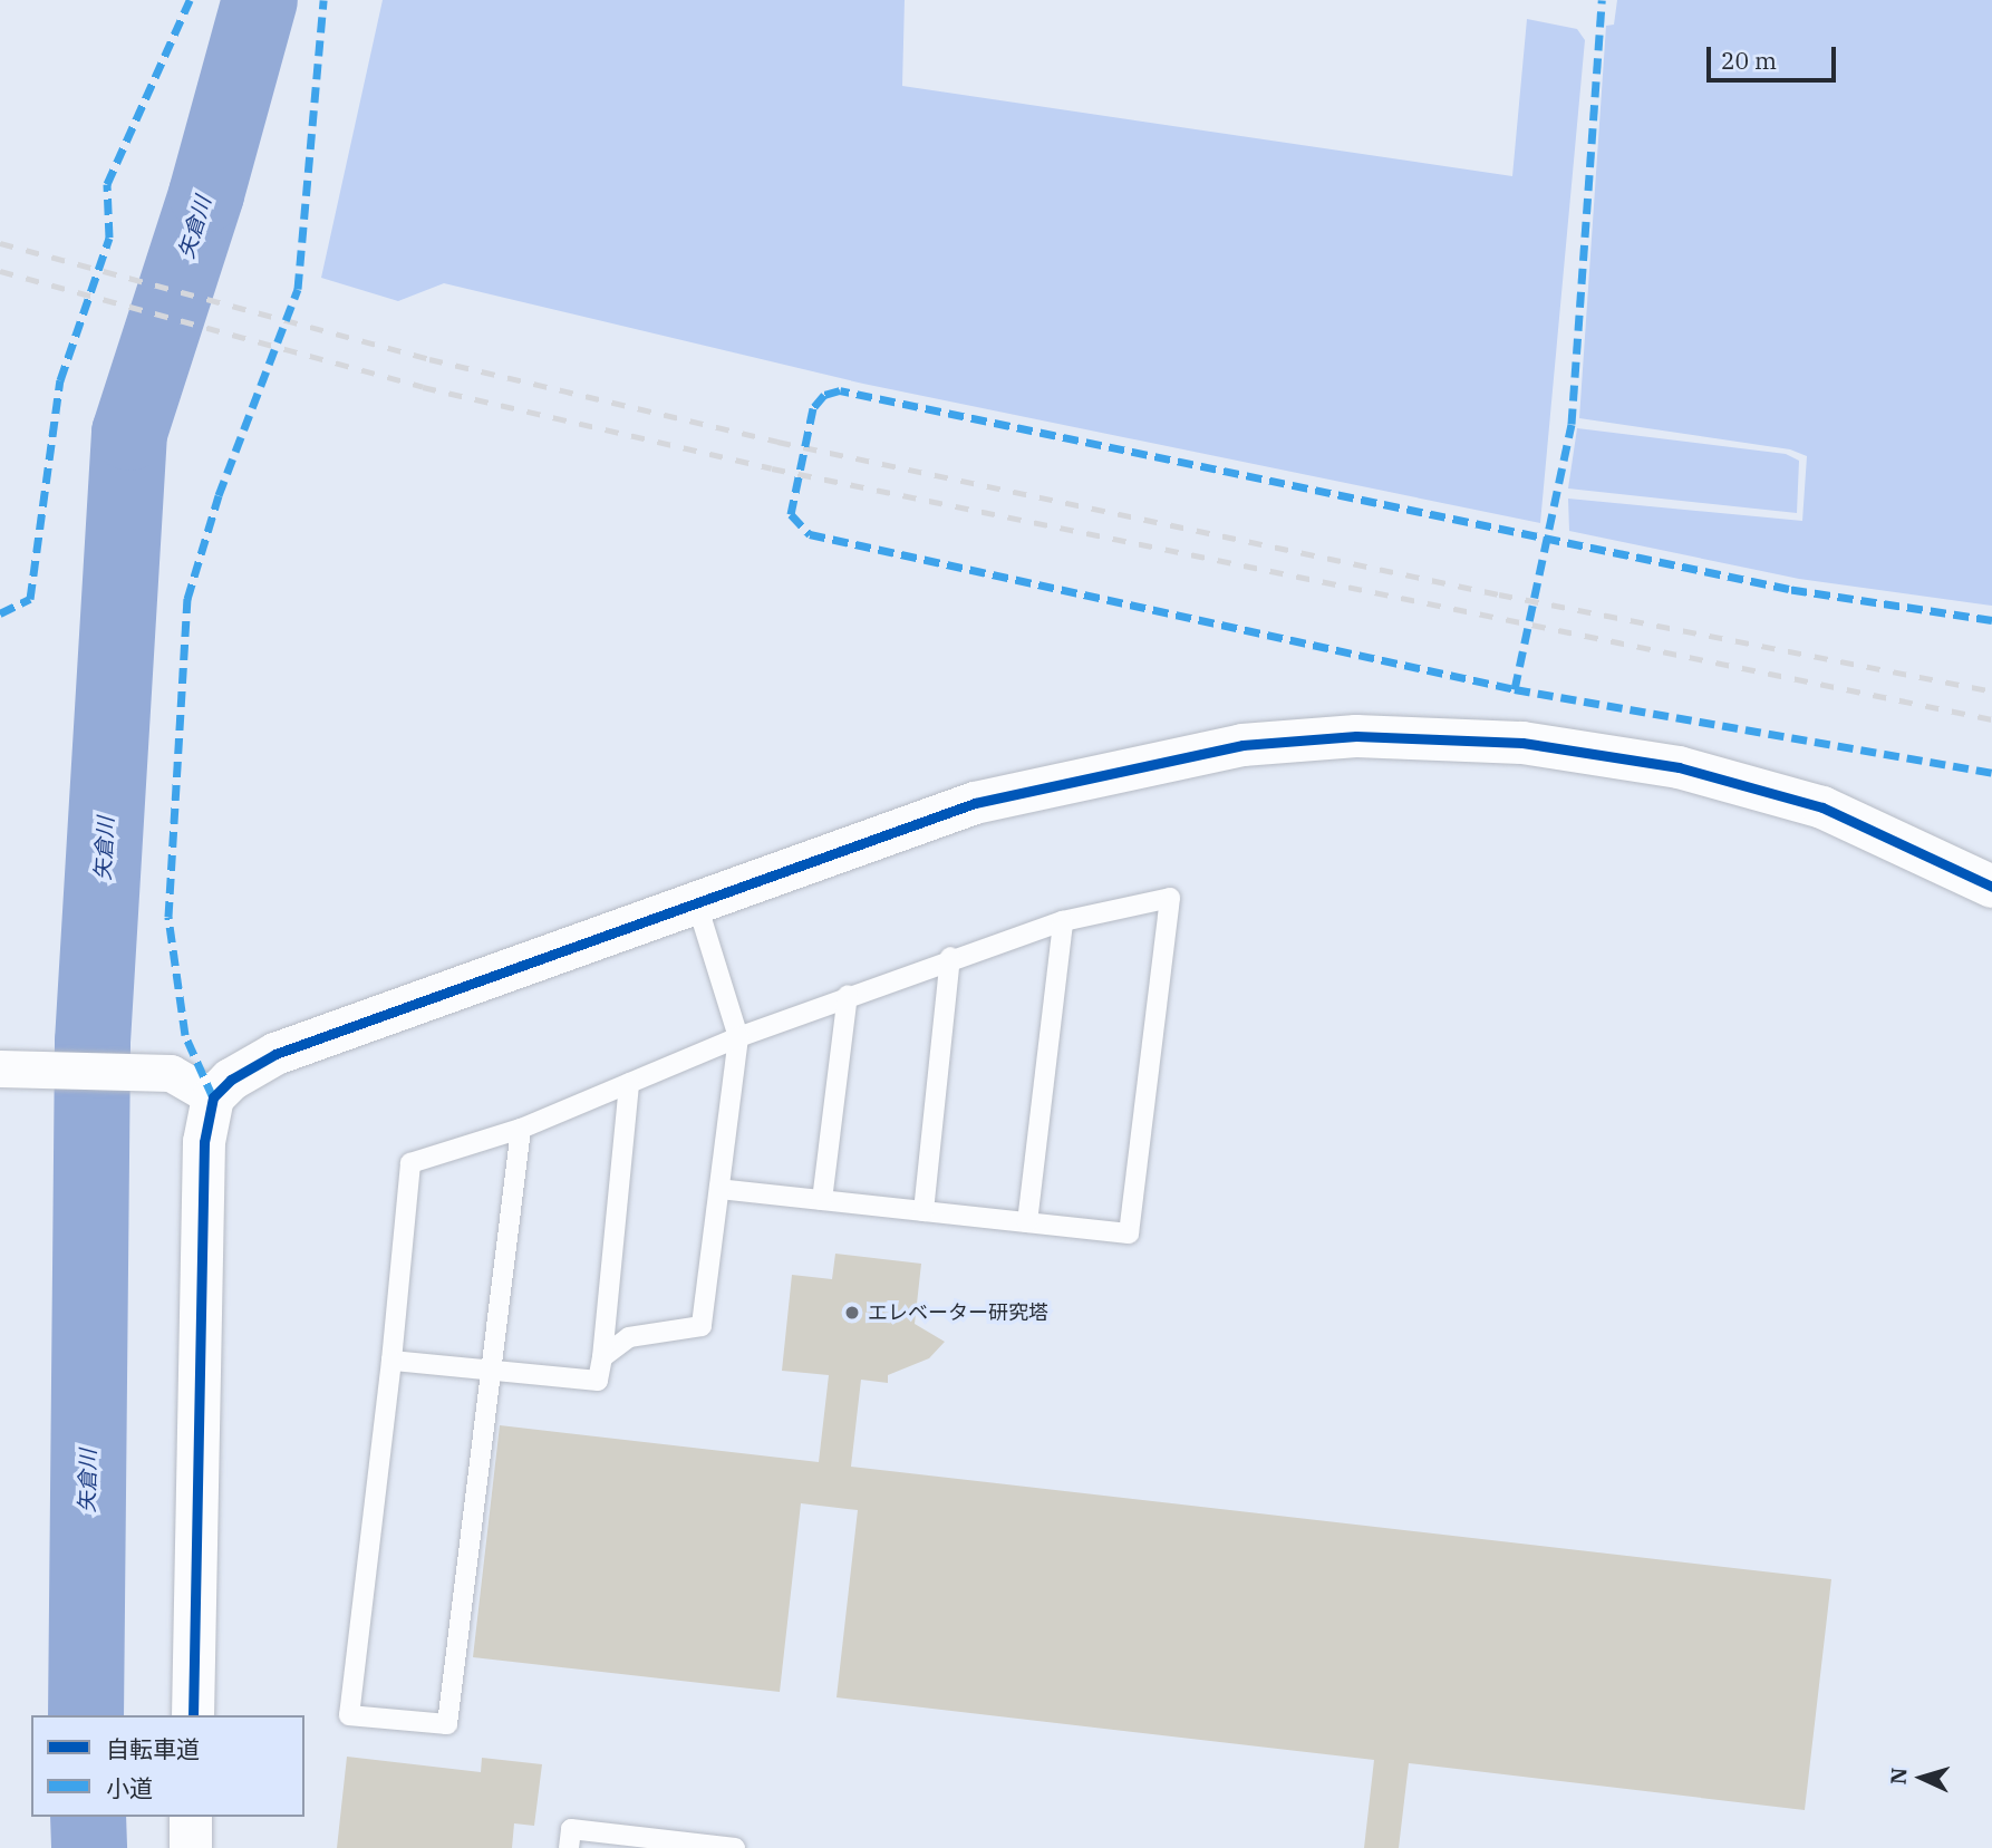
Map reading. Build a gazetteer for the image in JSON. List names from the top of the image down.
{
  "water": ["矢倉川"],
  "places": ["エレベーター研究塔"],
  "legend": ["自転車道", "小道"],
  "scale_bar": "20 m",
  "north": "left"
}
